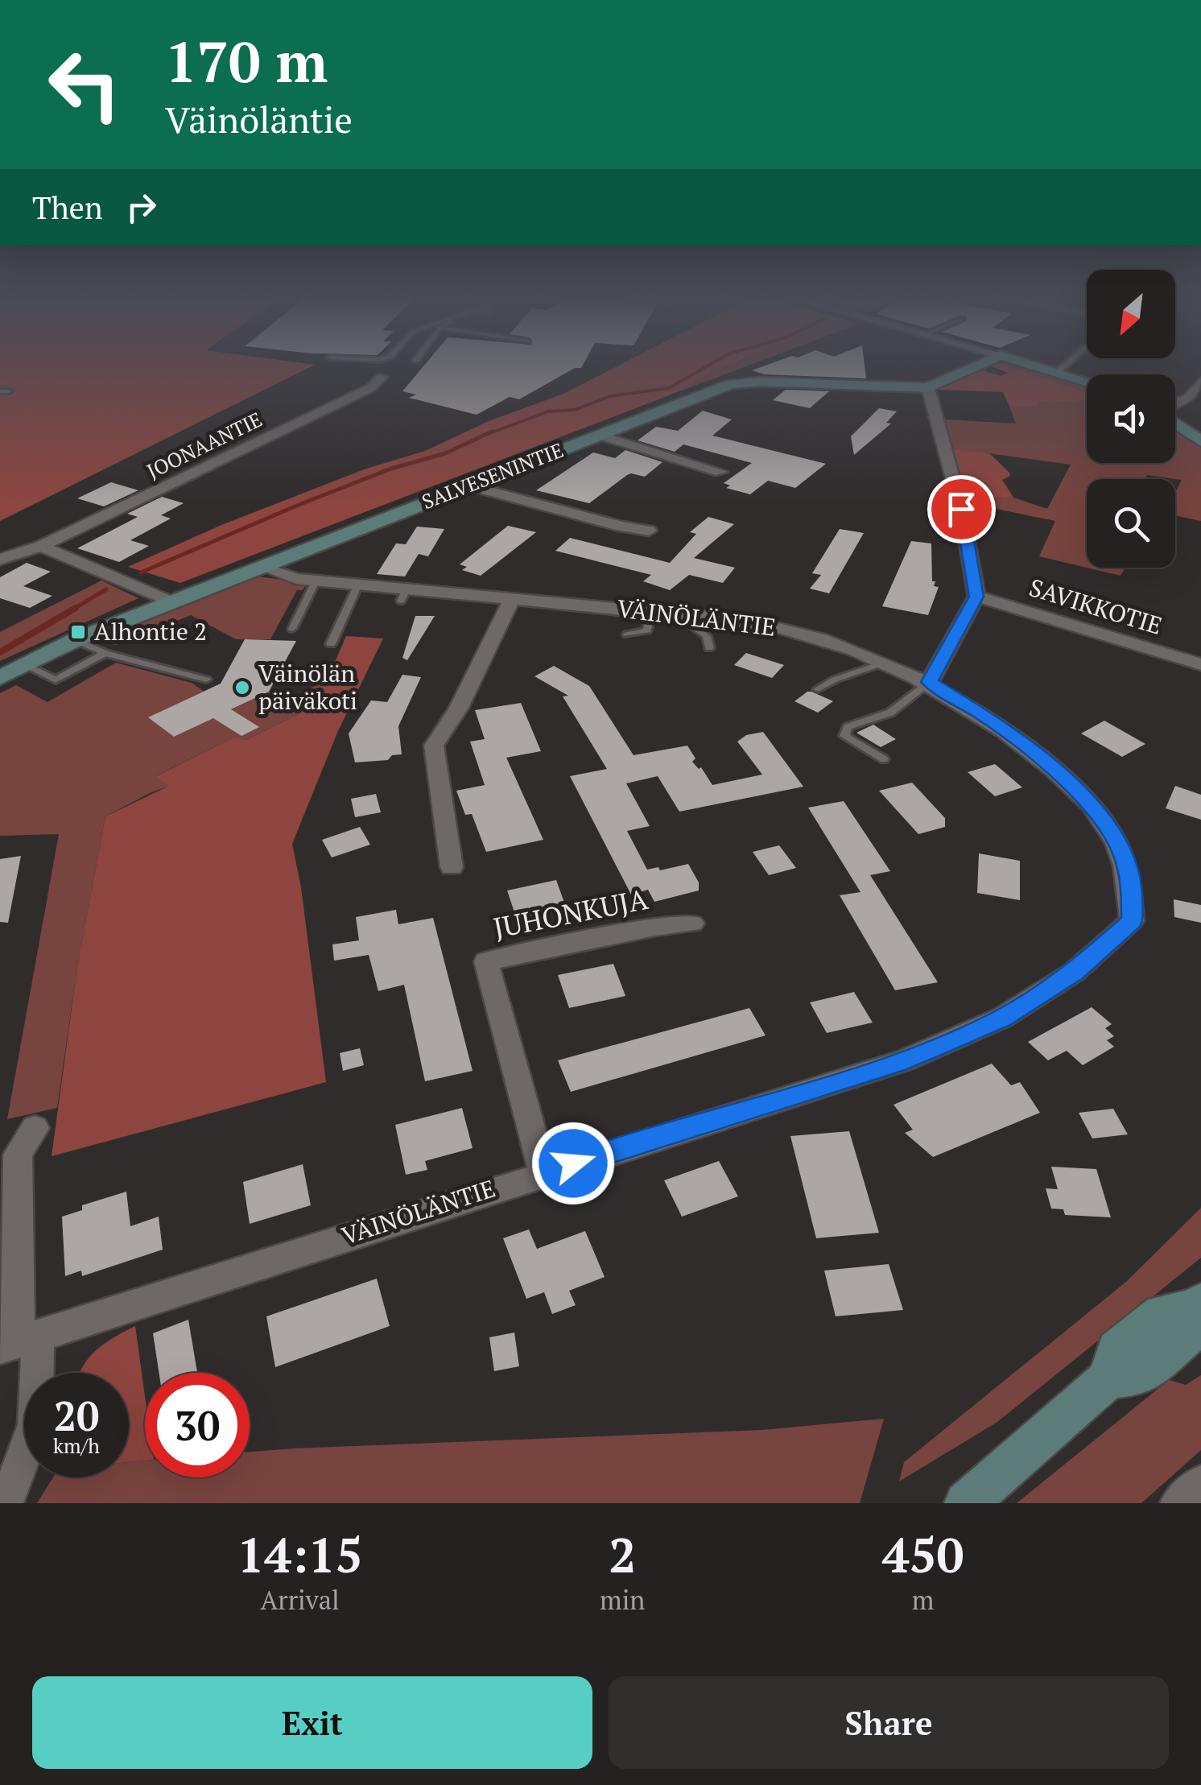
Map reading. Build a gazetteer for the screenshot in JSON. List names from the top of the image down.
{
  "streets": {
    "street": [
      "JOONAANTIE",
      "SALVESENINTIE",
      "SAVIKKOTIE",
      "VÄINÖLÄNTIE",
      "JUHONKUJA"
    ]
  },
  "crossings": [
    ["SALVESENINTIE", "VÄINÖLÄNTIE"],
    ["VÄINÖLÄNTIE", "JUHONKUJA"]
  ],
  "places": {
    "transit": ["Alhontie 2"],
    "other": ["Väinölän päiväkoti"]
  },
  "north": "bottom left",
  "page": {
    "turn": ["170 m", "Väinöläntie"],
    "then": "Then",
    "speed": "20 km/h",
    "limit": "30",
    "eta": [
      "14:15",
      "Arrival",
      "2",
      "min",
      "450",
      "m"
    ],
    "buttons": ["Exit", "Share"]
  }
}
